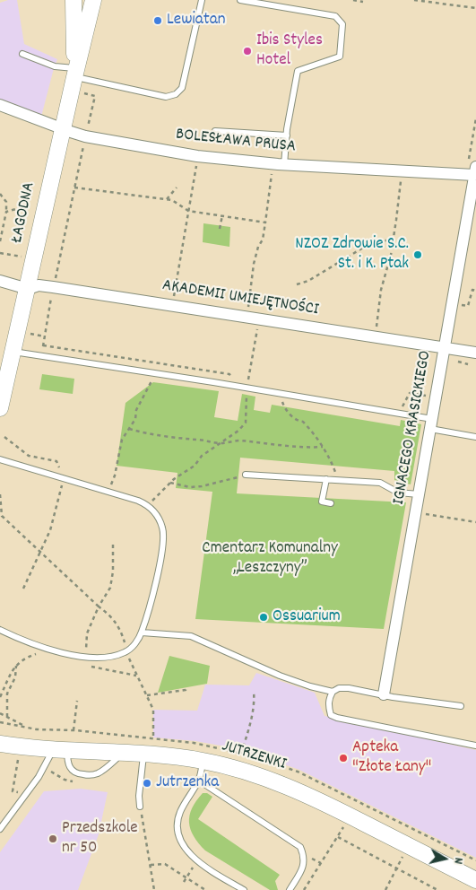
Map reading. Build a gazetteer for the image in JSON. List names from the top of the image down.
{
  "streets": {
    "street": [
      "BOLESŁAWA PRUSA",
      "ŁAGODNA",
      "AKADEMII UMIEJĘTNOŚCI",
      "IGNACEGO KRASICKIEGO",
      "JUTRZENKI"
    ]
  },
  "crossings": [
    ["BOLESŁAWA PRUSA", "ŁAGODNA"],
    ["BOLESŁAWA PRUSA", "IGNACEGO KRASICKIEGO"],
    ["ŁAGODNA", "AKADEMII UMIEJĘTNOŚCI"],
    ["AKADEMII UMIEJĘTNOŚCI", "IGNACEGO KRASICKIEGO"]
  ],
  "parks": ["Cmentarz Komunalny „Leszczyny”"],
  "places": [
    "Lewiatan",
    "Ibis Styles Hotel",
    "NZOZ Zdrowie S.C. St. i K. Ptak",
    "Ossuarium",
    "Apteka \"Złote Łany\"",
    "Jutrzenka",
    "Przedszkole nr 50"
  ],
  "north": "right"
}
